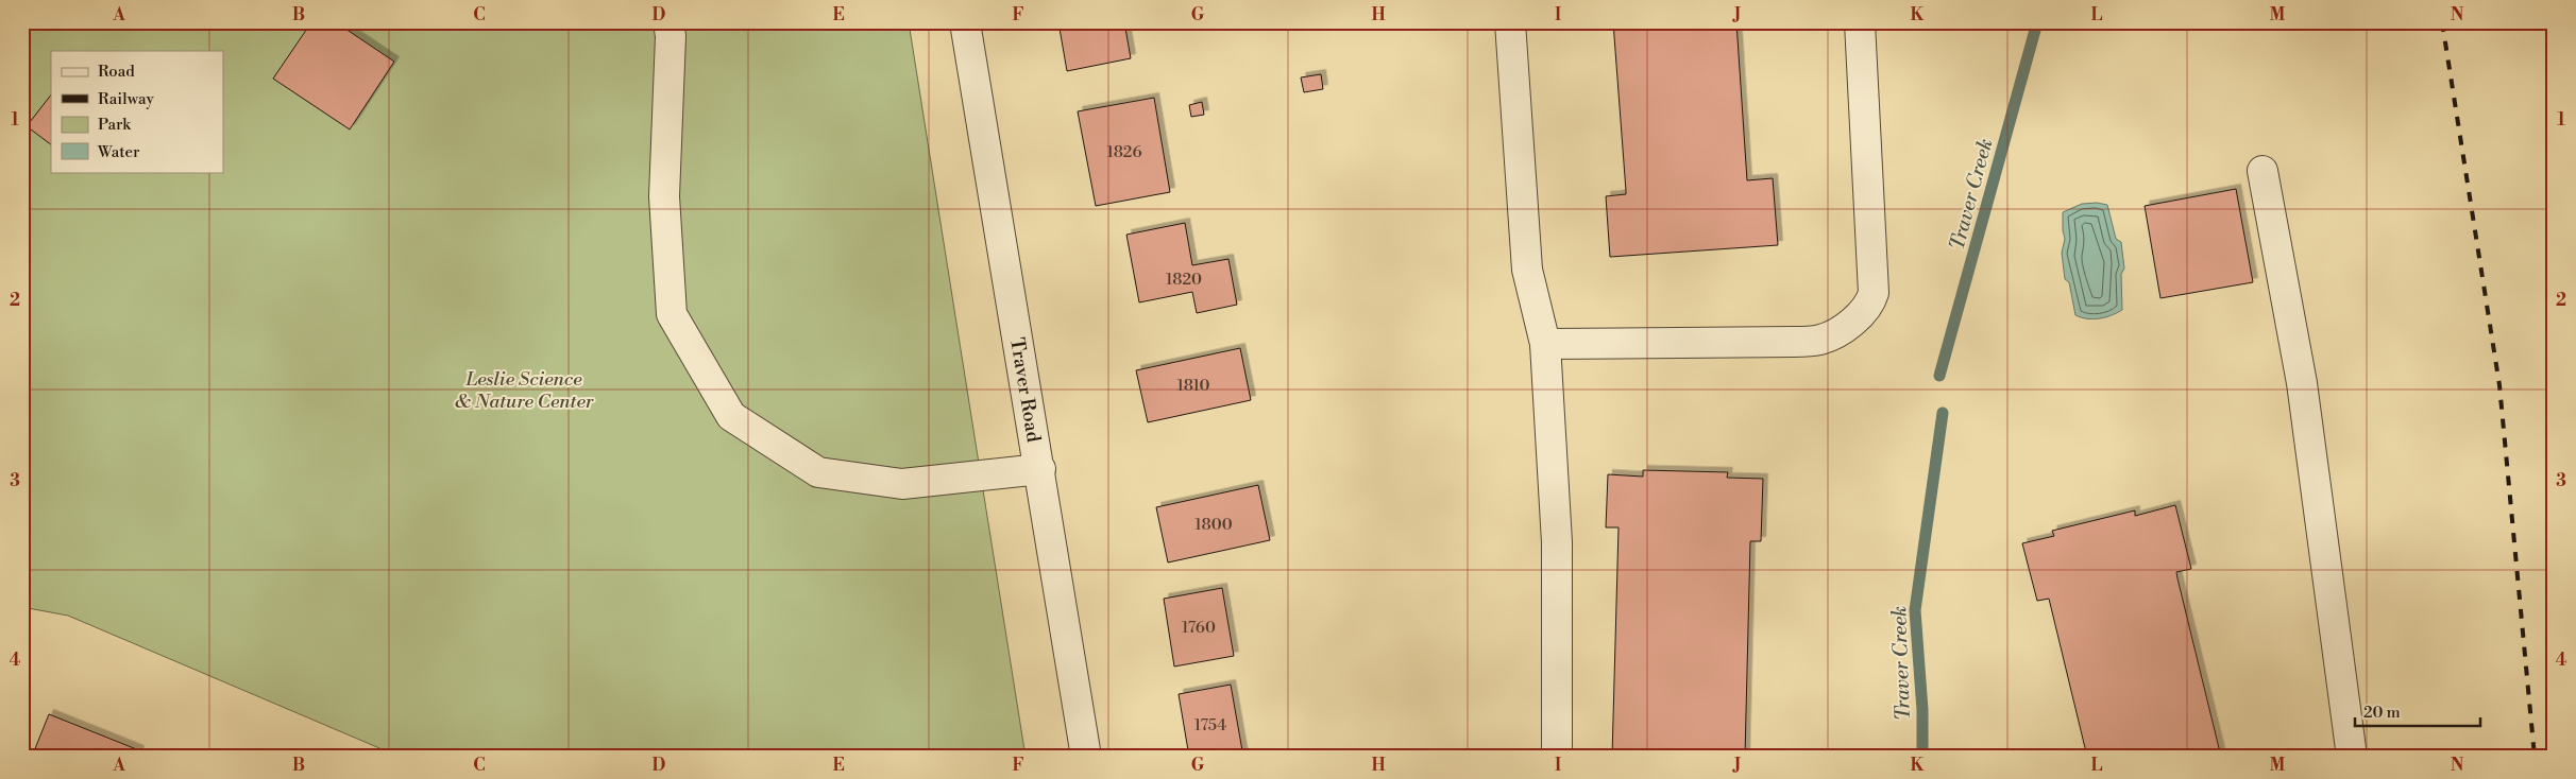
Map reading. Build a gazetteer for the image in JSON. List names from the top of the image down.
{
  "streets": {
    "street": ["Traver Road"]
  },
  "water": ["Traver Creek"],
  "parks": ["Leslie Science & Nature Center"],
  "house_numbers": [
    "1826",
    "1820",
    "1810",
    "1800",
    "1760",
    "1754"
  ],
  "legend": [
    "Road",
    "Railway",
    "Park",
    "Water"
  ],
  "scale_bar": "20 m",
  "grid": {
    "columns": [
      "A",
      "B",
      "C",
      "D",
      "E",
      "F",
      "G",
      "H",
      "I",
      "J",
      "K",
      "L",
      "M",
      "N"
    ],
    "rows": [
      "1",
      "2",
      "3",
      "4"
    ]
  }
}
